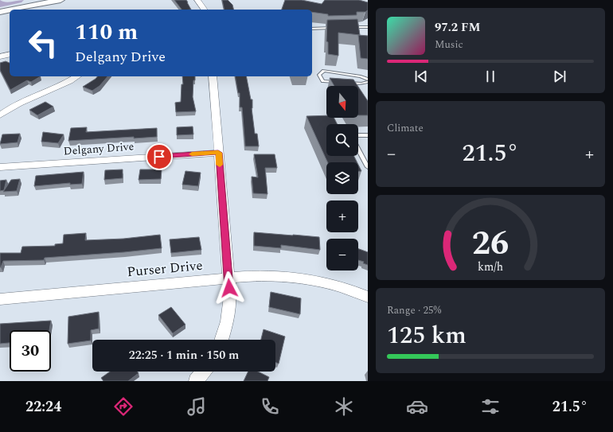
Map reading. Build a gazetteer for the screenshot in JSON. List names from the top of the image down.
{
  "streets": {
    "street": ["Delgany Drive", "Purser Drive"]
  },
  "north": "bottom",
  "page": {
    "turn": ["110 m", "Delgany Drive"],
    "song": ["97.2 FM", "Music"],
    "map_buttons": ["+", "−"],
    "tile": [
      "Climate",
      ["Range · 25%", "125 km"]
    ],
    "heat": ["−", "21.5°", "+"],
    "limit": "30",
    "trip": "22:25 · 1 min · 150 m",
    "tabs": ["22:24", "21.5°"],
    "gauge": ["26", "km/h"]
  }
}
